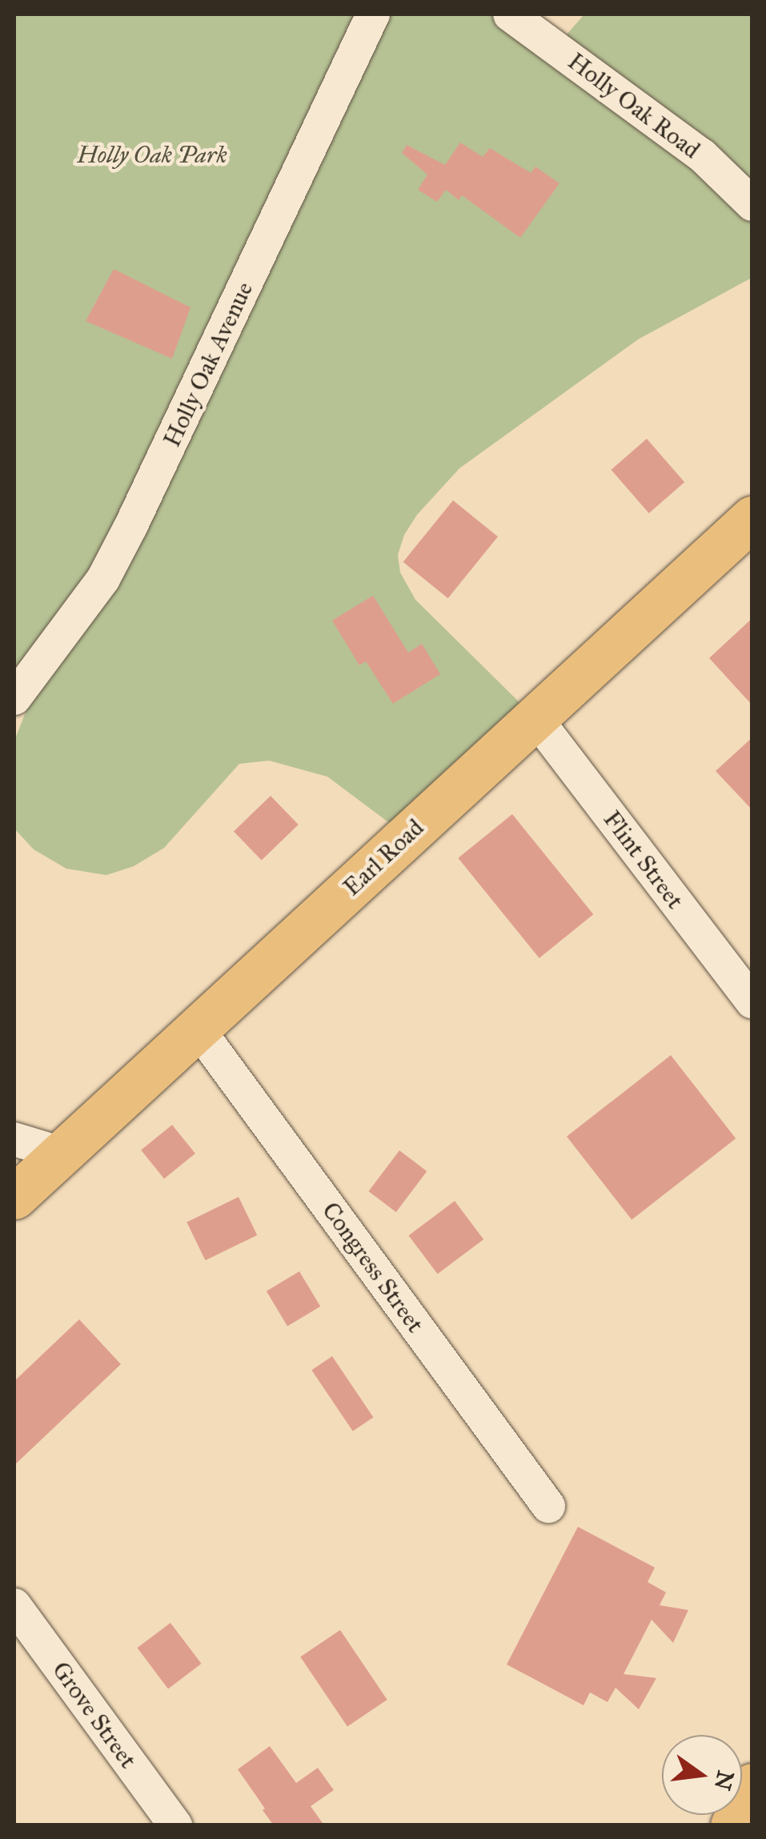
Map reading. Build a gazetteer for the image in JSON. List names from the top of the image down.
{
  "streets": {
    "main road": ["Earl Road"],
    "street": [
      "Holly Oak Road",
      "Holly Oak Avenue",
      "Flint Street",
      "Congress Street",
      "Grove Street"
    ]
  },
  "crossings": [
    ["Earl Road", "Flint Street"],
    ["Earl Road", "Congress Street"]
  ],
  "parks": ["Holly Oak Park"],
  "north": "right"
}
